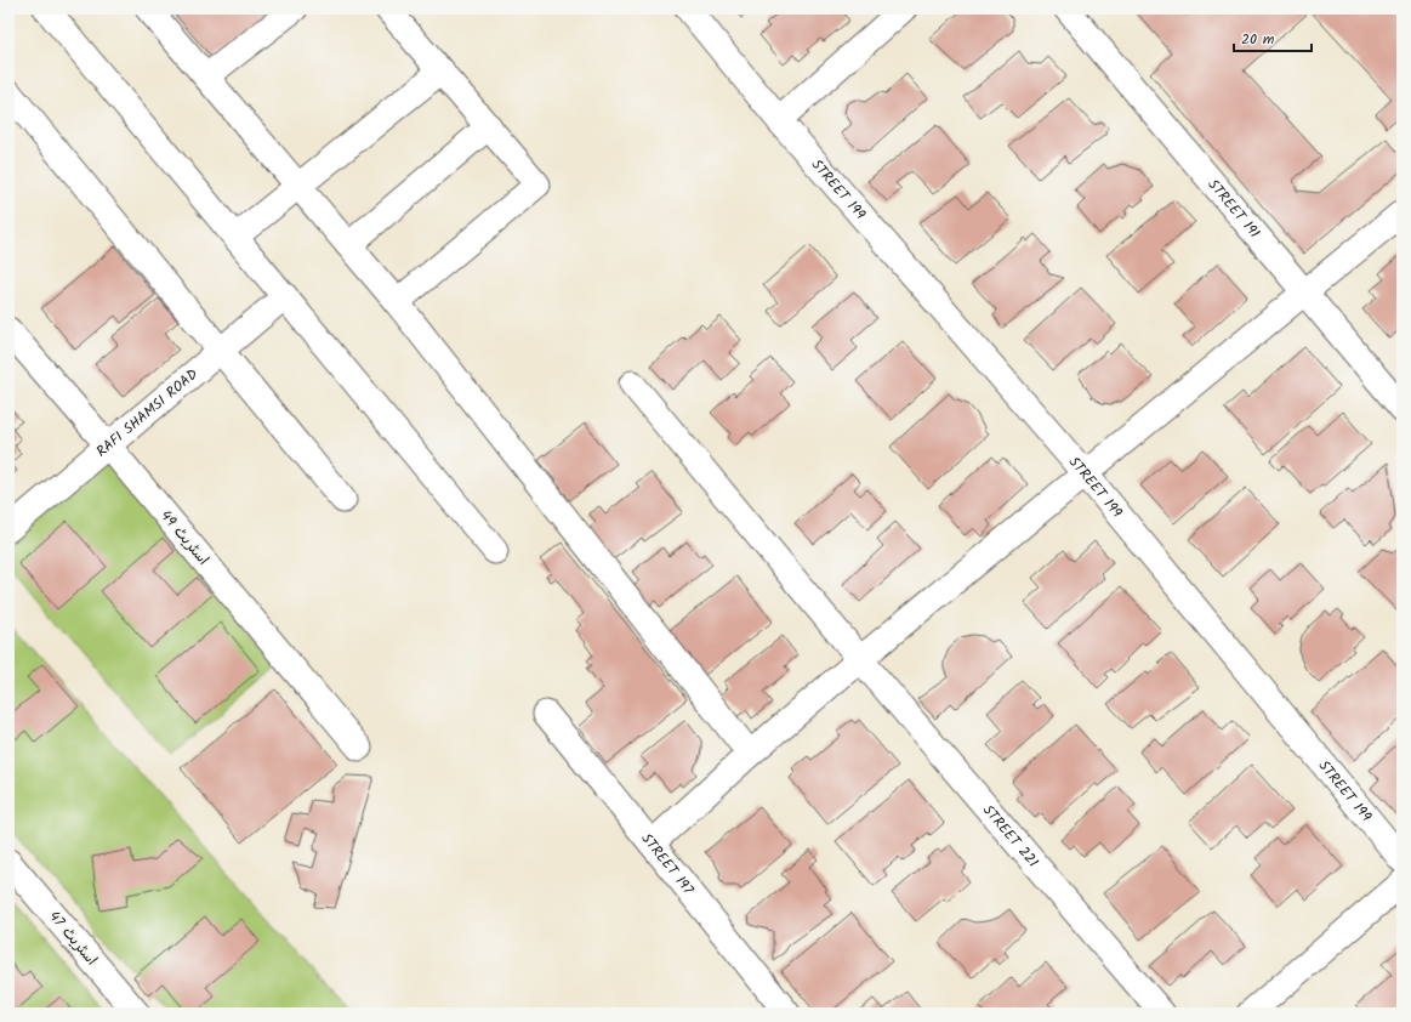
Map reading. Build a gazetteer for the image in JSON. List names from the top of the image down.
{
  "streets": {
    "street": [
      "STREET 199",
      "STREET 191",
      "RAFI SHAMSI ROAD",
      "اسٹریٹ 49",
      "STREET 221",
      "STREET 197",
      "اسٹریٹ 47"
    ]
  },
  "crossings": [
    ["RAFI SHAMSI ROAD", "اسٹریٹ 49"]
  ],
  "scale_bar": "20 m"
}
